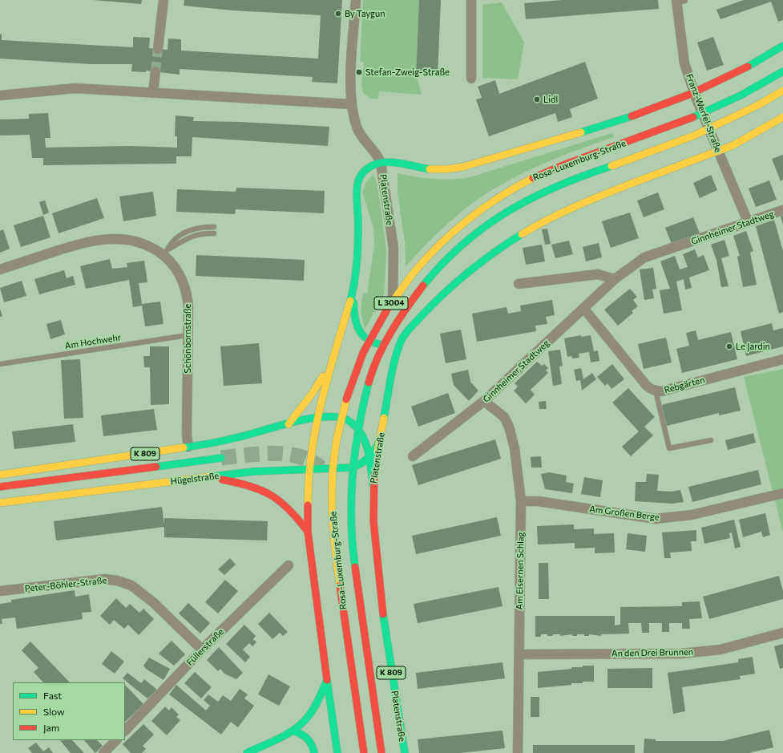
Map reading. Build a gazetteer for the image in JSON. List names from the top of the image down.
{
  "streets": {
    "main road": [
      "Rosa-Luxemburg-Straße",
      "Platenstraße",
      "L 3004",
      "K 809",
      "Hügelstraße"
    ],
    "street": [
      "Franz-Werfel-Straße",
      "Ginnheimer Stadtweg",
      "Schönbornstraße",
      "Rebgärten",
      "Am Großen Berge",
      "Am Eisernen Schlag",
      "Peter-Böhler-Straße",
      "Füllerstraße",
      "An den Drei Brunnen"
    ],
    "lane": ["Am Hochwehr"]
  },
  "crossings": [
    ["Franz-Werfel-Straße", "Ginnheimer Stadtweg"],
    ["Platenstraße", "K 809"],
    ["Platenstraße", "Hügelstraße"],
    ["Ginnheimer Stadtweg", "Rebgärten"],
    ["Ginnheimer Stadtweg", "Am Eisernen Schlag"],
    ["Schönbornstraße", "Am Hochwehr"],
    ["Schönbornstraße", "K 809"],
    ["K 809", "Hügelstraße"],
    ["Am Großen Berge", "Am Eisernen Schlag"],
    ["Am Eisernen Schlag", "An den Drei Brunnen"],
    ["Peter-Böhler-Straße", "Füllerstraße"]
  ],
  "places": [
    "By Taygun",
    "Stefan-Zweig-Straße",
    "Lidl",
    "Le Jardin"
  ],
  "legend": ["Fast", "Slow", "Jam"]
}
